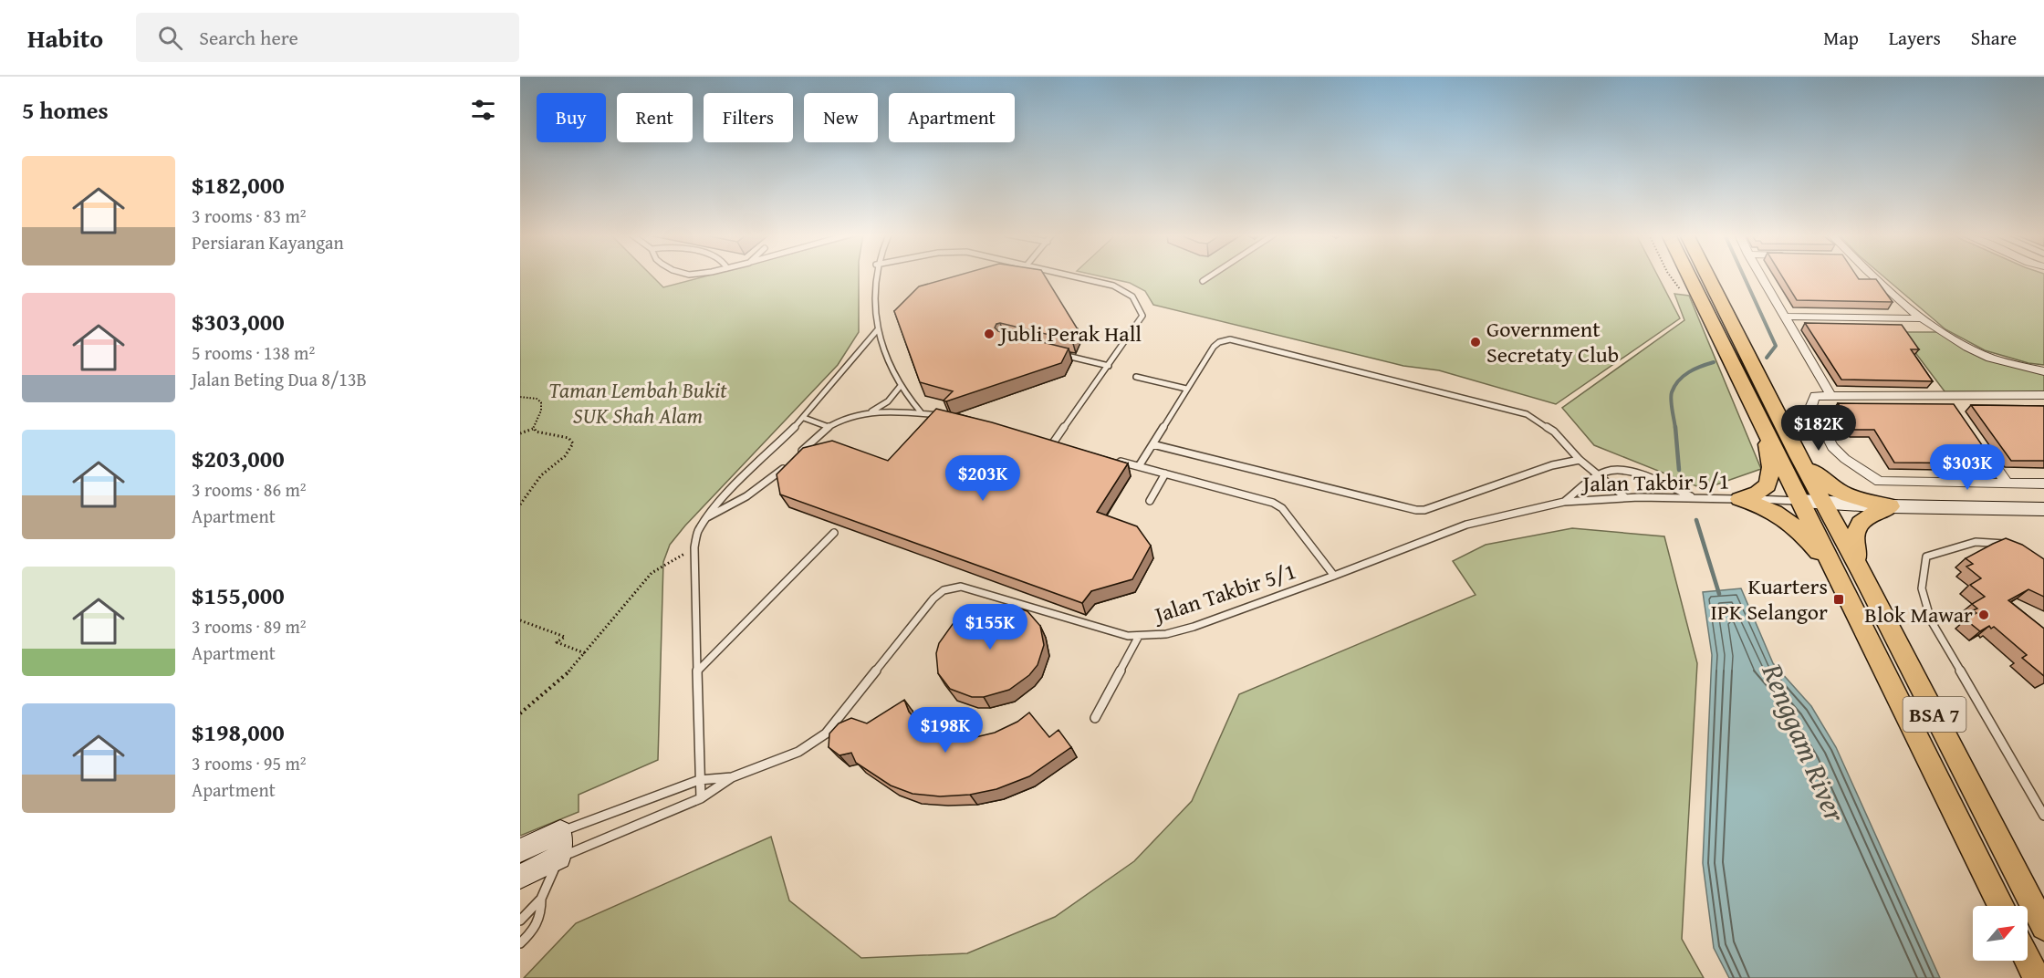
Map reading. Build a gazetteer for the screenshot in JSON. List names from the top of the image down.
{
  "streets": {
    "main road": ["BSA 7"],
    "lane": ["Jalan Takbir 5/1"]
  },
  "crossings": [
    ["Jalan Takbir 5/1", "BSA 7"]
  ],
  "water": ["Renggam River"],
  "parks": ["Taman Lembah Bukit SUK Shah Alam"],
  "places": {
    "other": ["Jubli Perak Hall", "Government Secretaty Club", "Blok Mawar"],
    "transit": ["Kuarters IPK Selangor"]
  },
  "north": "top right",
  "page": {
    "header": "Habito",
    "search": "Search here",
    "nav": ["Map", "Layers", "Share"],
    "heading": "5 homes",
    "chip": [
      "Buy",
      "Rent",
      "Filters",
      "New",
      "Apartment"
    ],
    "list": [
      {
        "name": "$182,000",
        "note": "3 rooms · 83 m² · Persiaran Kayangan"
      },
      {
        "name": "$303,000",
        "note": "5 rooms · 138 m² · Jalan Beting Dua 8/13B"
      },
      {
        "name": "$203,000",
        "note": "3 rooms · 86 m² · Apartment"
      },
      {
        "name": "$155,000",
        "note": "3 rooms · 89 m² · Apartment"
      },
      {
        "name": "$198,000",
        "note": "3 rooms · 95 m² · Apartment"
      }
    ],
    "price": [
      "$182K",
      "$303K",
      "$203K",
      "$155K",
      "$198K"
    ]
  }
}
